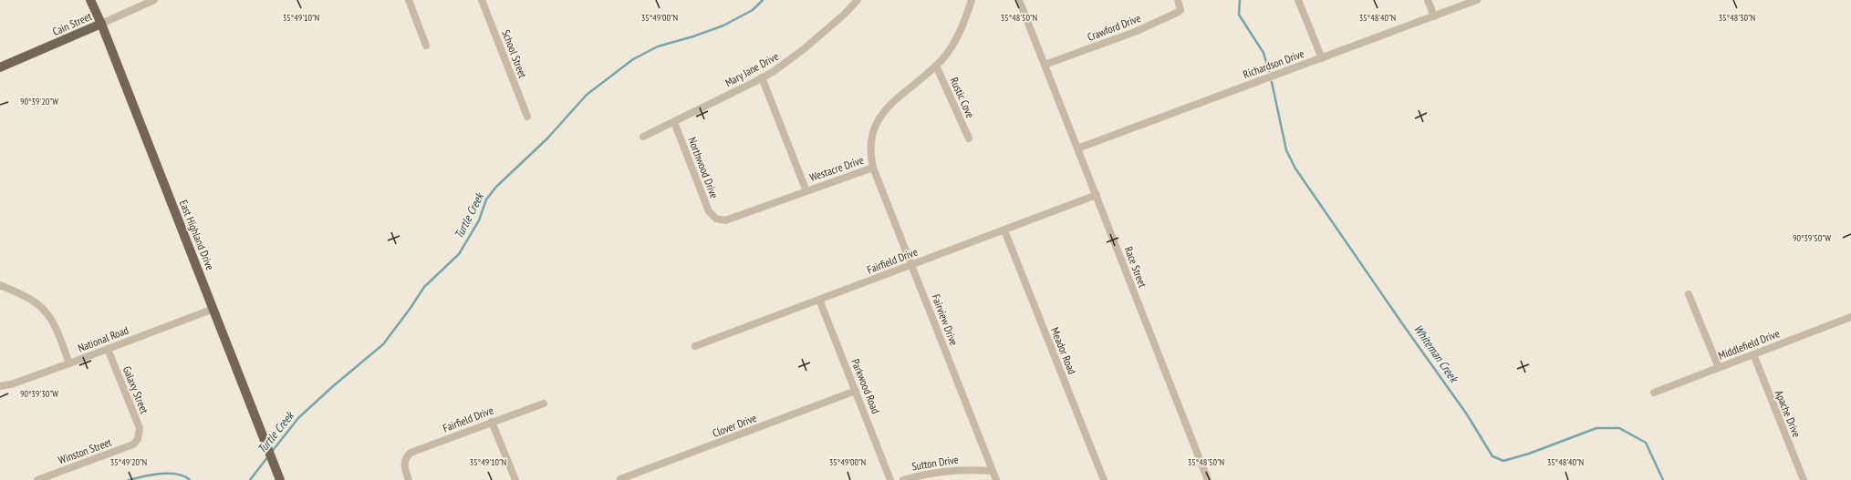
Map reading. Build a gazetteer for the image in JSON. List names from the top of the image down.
{
  "streets": {
    "main road": ["Cain Street", "East Highland Drive"],
    "street": [
      "Crawford Drive",
      "School Street",
      "Richardson Drive",
      "Mary Jane Drive",
      "Rustic Cove",
      "Northwood Drive",
      "Westacre Drive",
      "Fairfield Drive",
      "Race Street",
      "Fairview Drive",
      "National Road",
      "Middlefield Drive",
      "Meador Road",
      "Parkwood Road",
      "Galaxy Street",
      "Apache Drive",
      "Clover Drive",
      "Winston Street",
      "Sutton Drive"
    ]
  },
  "crossings": [
    ["Cain Street", "East Highland Drive"],
    ["Crawford Drive", "Race Street"],
    ["Richardson Drive", "Race Street"],
    ["Mary Jane Drive", "Northwood Drive"],
    ["Rustic Cove", "Westacre Drive"],
    ["Northwood Drive", "Westacre Drive"],
    ["Westacre Drive", "Fairview Drive"],
    ["East Highland Drive", "National Road"],
    ["Fairfield Drive", "Race Street"],
    ["Fairfield Drive", "Fairview Drive"],
    ["Fairfield Drive", "Meador Road"],
    ["Fairfield Drive", "Parkwood Road"],
    ["Fairview Drive", "Sutton Drive"],
    ["National Road", "Galaxy Street"],
    ["Middlefield Drive", "Apache Drive"],
    ["Parkwood Road", "Clover Drive"],
    ["Galaxy Street", "Winston Street"]
  ],
  "water": ["Turtle Creek", "Whiteman Creek"],
  "coordinates": [
    "35°49'10\"N",
    "35°49'00\"N",
    "35°48'50\"N",
    "35°48'40\"N",
    "35°48'30\"N",
    "90°39'20\"W",
    "90°39'50\"W",
    "90°39'30\"W",
    "35°49'20\"N"
  ]
}
